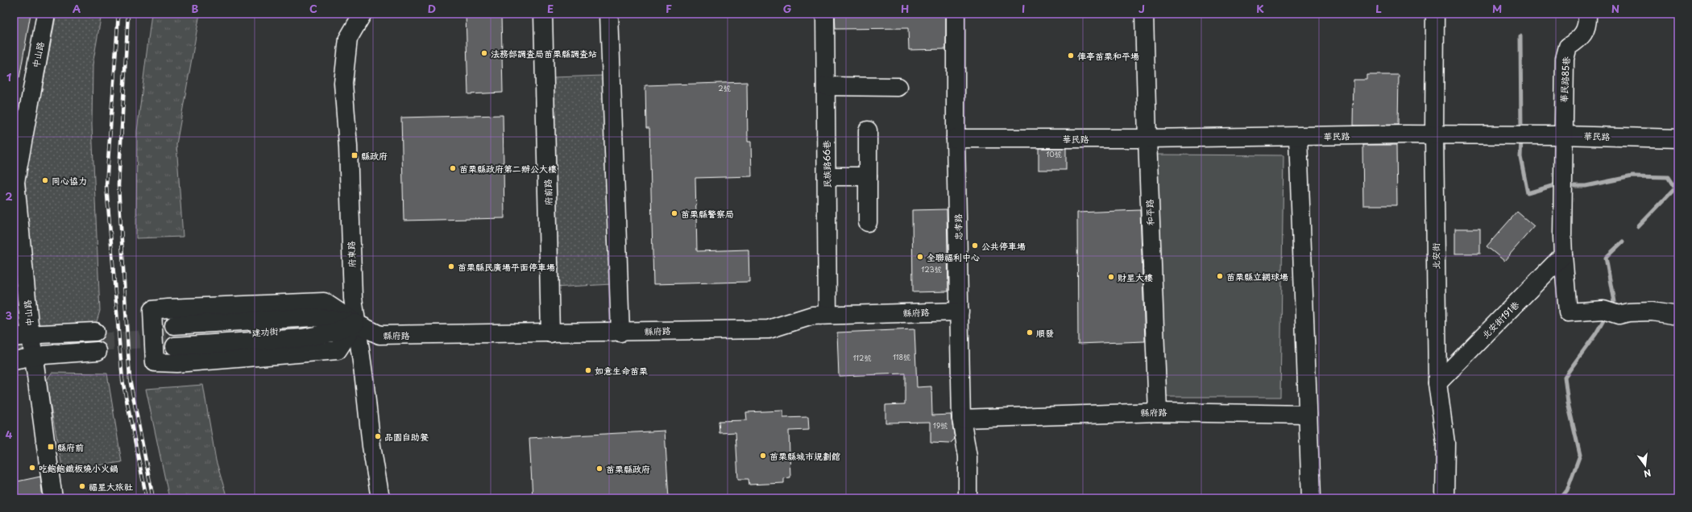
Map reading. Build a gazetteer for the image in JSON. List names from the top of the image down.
{
  "streets": {
    "street": [
      "中山路",
      "華民路85巷",
      "華民路",
      "民族路66巷",
      "府前路",
      "和平路",
      "忠孝路",
      "府東路",
      "北安街",
      "縣府路",
      "北安街191巷",
      "建功街"
    ]
  },
  "crossings": [
    ["華民路85巷", "華民路"],
    ["華民路", "和平路"],
    ["華民路", "忠孝路"],
    ["華民路", "北安街"],
    ["民族路66巷", "縣府路"],
    ["府前路", "縣府路"],
    ["和平路", "縣府路"],
    ["忠孝路", "縣府路"],
    ["府東路", "縣府路"],
    ["府東路", "建功街"],
    ["北安街", "北安街191巷"],
    ["縣府路", "建功街"]
  ],
  "places": {
    "other": [
      "法務部調查局苗栗縣調查站",
      "俥亭苗栗和平場",
      "苗栗縣政府第二辦公大樓",
      "同心協力",
      "苗栗縣警察局",
      "公共停車場",
      "全聯福利中心",
      "苗栗縣民廣場平面停車場",
      "苗栗縣立網球場",
      "財星大樓",
      "順發",
      "如意生命苗栗",
      "品園自助餐",
      "苗栗縣城市規劃館",
      "吃飽飽鐵板燒小火鍋",
      "苗栗縣政府",
      "福星大旅社"
    ],
    "transit": ["縣政府", "縣府前"]
  },
  "house_numbers": [
    "2號",
    "10號",
    "123號",
    "118號",
    "112號",
    "19號"
  ],
  "north": "bottom",
  "grid": {
    "columns": [
      "A",
      "B",
      "C",
      "D",
      "E",
      "F",
      "G",
      "H",
      "I",
      "J",
      "K",
      "L",
      "M",
      "N"
    ],
    "rows": [
      "1",
      "2",
      "3",
      "4"
    ]
  }
}
